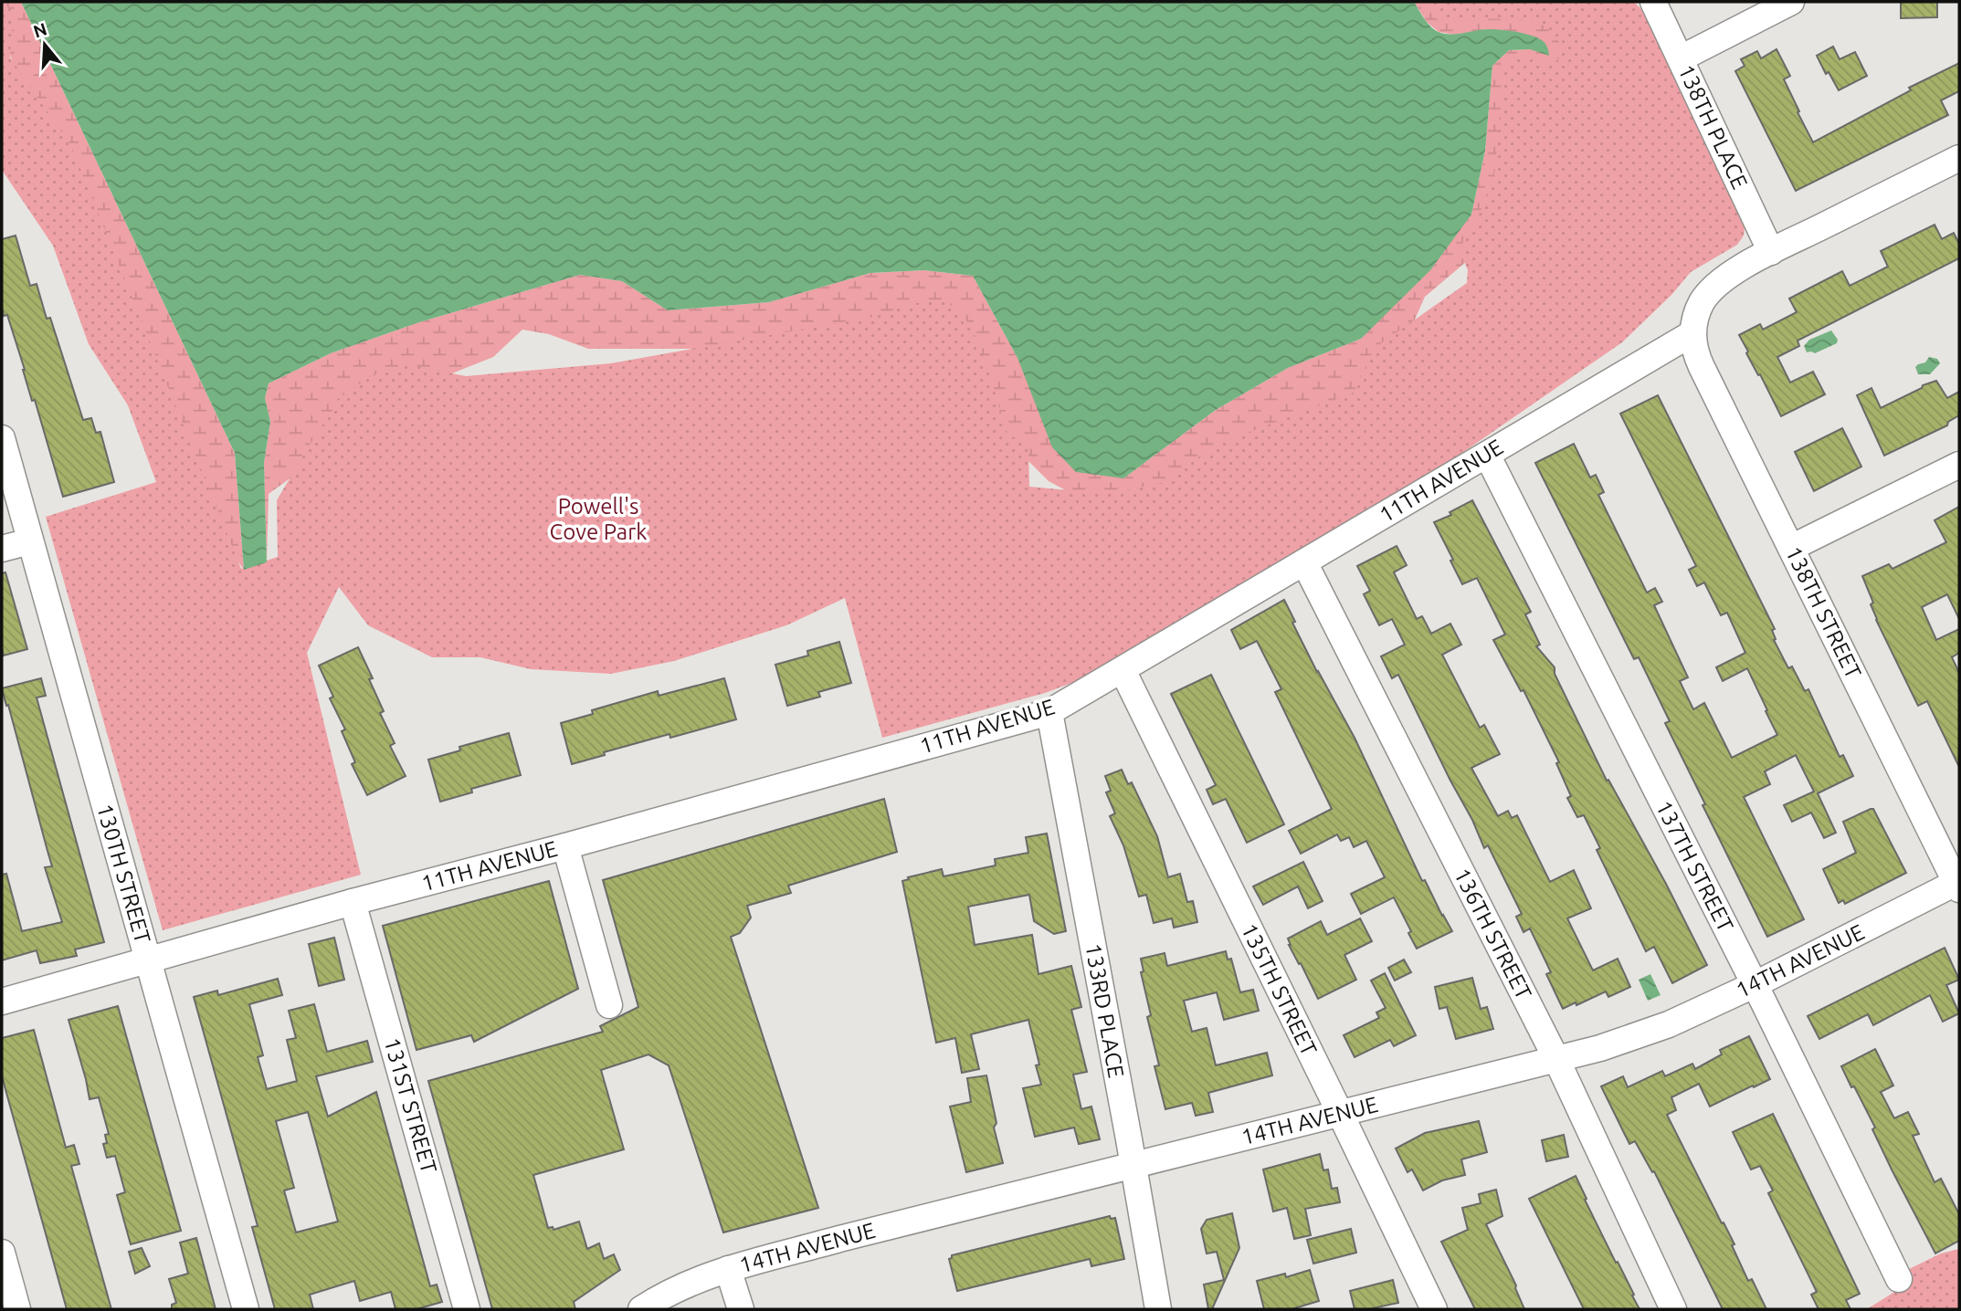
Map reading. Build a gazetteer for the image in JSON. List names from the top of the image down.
{
  "streets": {
    "street": [
      "138TH PLACE",
      "11TH AVENUE",
      "138TH STREET",
      "137TH STREET",
      "130TH STREET",
      "136TH STREET",
      "14TH AVENUE",
      "135TH STREET",
      "133RD PLACE",
      "131ST STREET"
    ]
  },
  "crossings": [
    ["11TH AVENUE", "138TH STREET"],
    ["11TH AVENUE", "137TH STREET"],
    ["11TH AVENUE", "130TH STREET"],
    ["11TH AVENUE", "136TH STREET"],
    ["11TH AVENUE", "135TH STREET"],
    ["11TH AVENUE", "133RD PLACE"],
    ["11TH AVENUE", "131ST STREET"],
    ["138TH STREET", "14TH AVENUE"],
    ["137TH STREET", "14TH AVENUE"],
    ["136TH STREET", "14TH AVENUE"],
    ["14TH AVENUE", "135TH STREET"],
    ["14TH AVENUE", "133RD PLACE"]
  ],
  "parks": ["Powell's Cove Park"],
  "north": "top"
}
